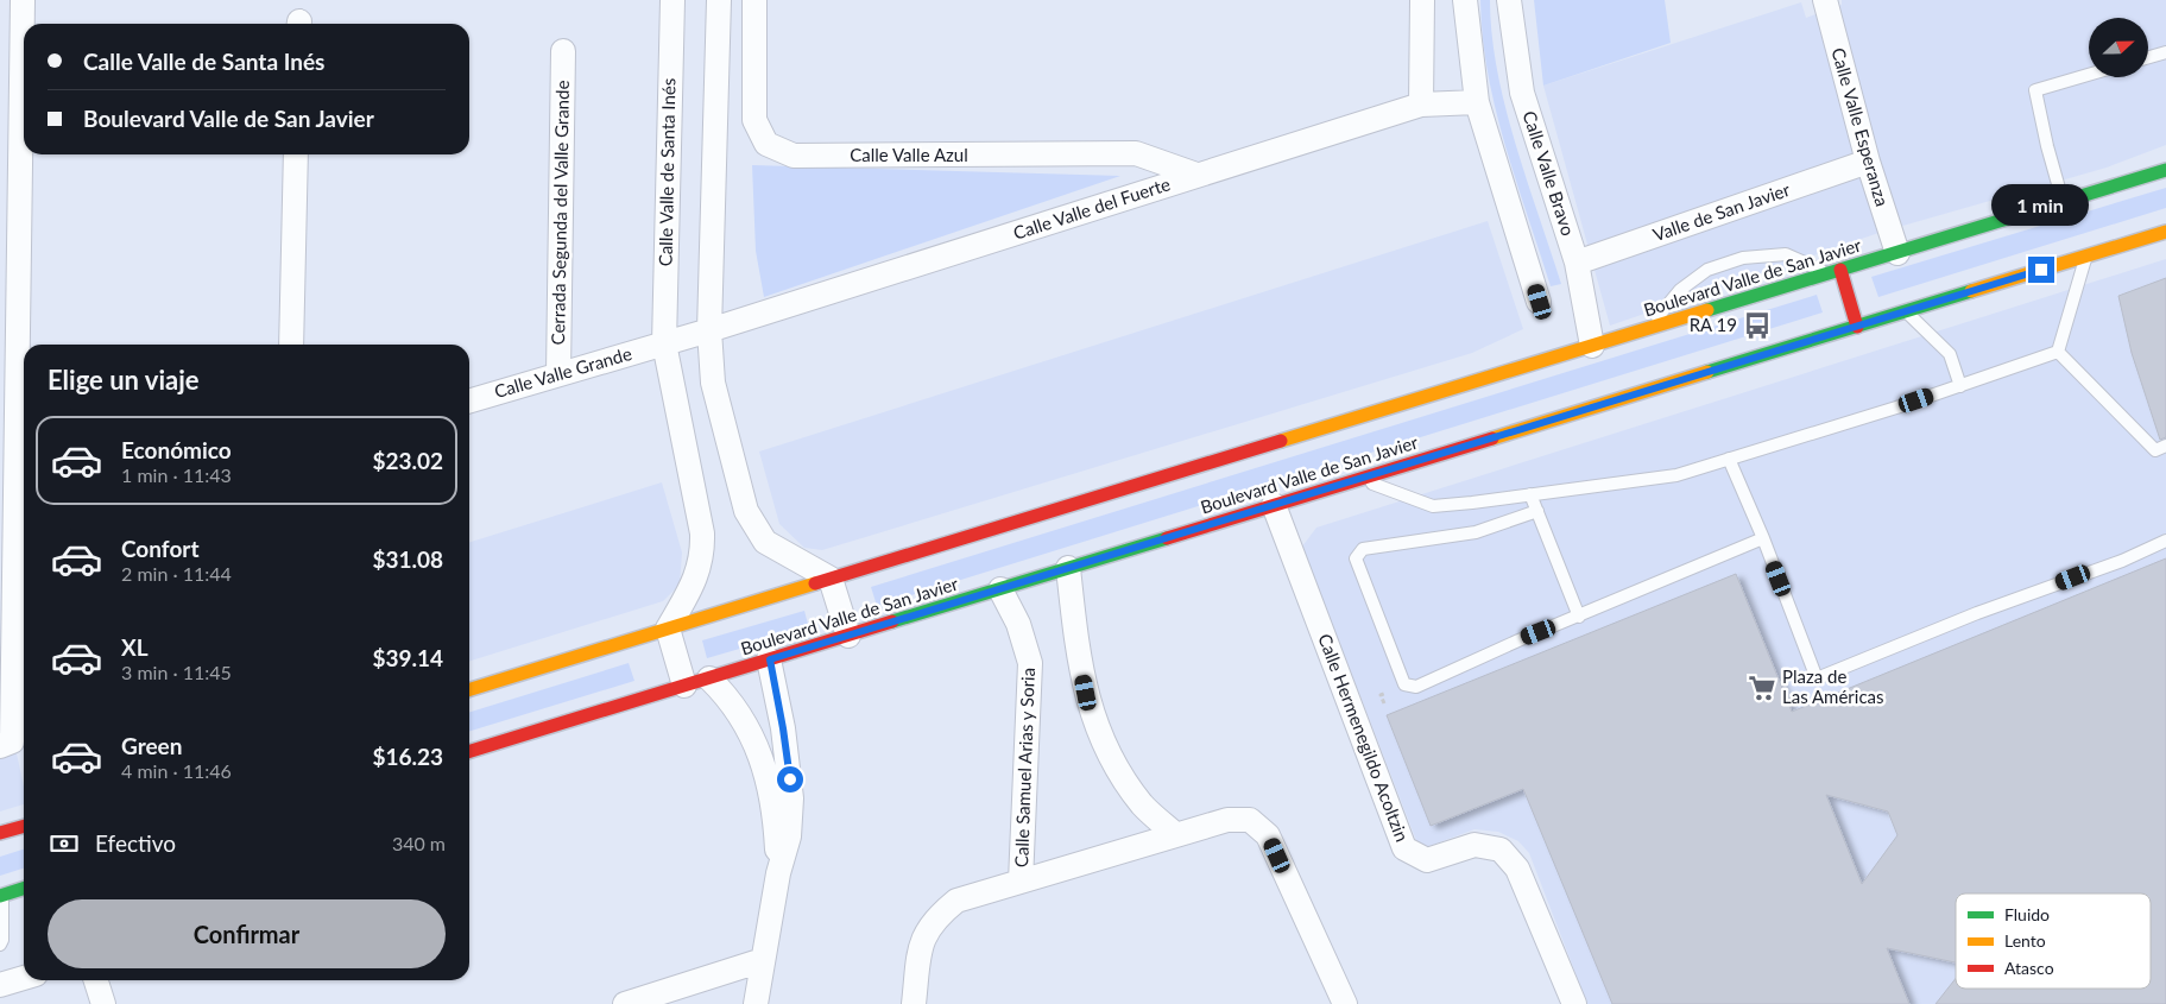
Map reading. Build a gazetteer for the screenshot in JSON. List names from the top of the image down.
{
  "streets": {
    "main road": ["Boulevard Valle de San Javier"],
    "street": [
      "Calle Valle Esperanza",
      "Calle Valle Azul",
      "Calle Valle de Santa Inés",
      "Calle Valle Bravo",
      "Calle Valle del Fuerte",
      "Cerrada Segunda del Valle Grande",
      "Valle de San Javier",
      "Calle Valle Grande",
      "Calle Hermenegildo Acoltzin",
      "Calle Samuel Arias y Soria"
    ]
  },
  "crossings": [
    ["Calle Valle Esperanza", "Valle de San Javier"],
    ["Calle Valle Esperanza", "Boulevard Valle de San Javier"],
    ["Calle Valle Azul", "Calle Valle del Fuerte"],
    ["Calle Valle de Santa Inés", "Calle Valle del Fuerte"],
    ["Calle Valle de Santa Inés", "Boulevard Valle de San Javier"],
    ["Calle Valle de Santa Inés", "Calle Valle Grande"],
    ["Calle Valle Bravo", "Valle de San Javier"],
    ["Calle Valle Bravo", "Boulevard Valle de San Javier"],
    ["Calle Valle del Fuerte", "Calle Valle Grande"],
    ["Cerrada Segunda del Valle Grande", "Calle Valle Grande"],
    ["Boulevard Valle de San Javier", "Calle Hermenegildo Acoltzin"],
    ["Boulevard Valle de San Javier", "Calle Samuel Arias y Soria"]
  ],
  "places": {
    "bus stop": ["RA 19"],
    "supermarket": ["Plaza de Las Américas"]
  },
  "legend": ["Fluido", "Lento", "Atasco"],
  "north": "right",
  "page": {
    "banner": ["Calle Valle de Santa Inés", "Boulevard Valle de San Javier"],
    "bubble": "1 min",
    "heading": "Elige un viaje",
    "list": [
      {
        "name": "Económico",
        "note": "1 min · 11:43",
        "value": "$23.02"
      },
      {
        "name": "Confort",
        "note": "2 min · 11:44",
        "value": "$31.08"
      },
      {
        "name": "XL",
        "note": "3 min · 11:45",
        "value": "$39.14"
      },
      {
        "name": "Green",
        "note": "4 min · 11:46",
        "value": "$16.23"
      }
    ],
    "pay": ["Efectivo", "340 m"],
    "buttons": "Confirmar"
  }
}
